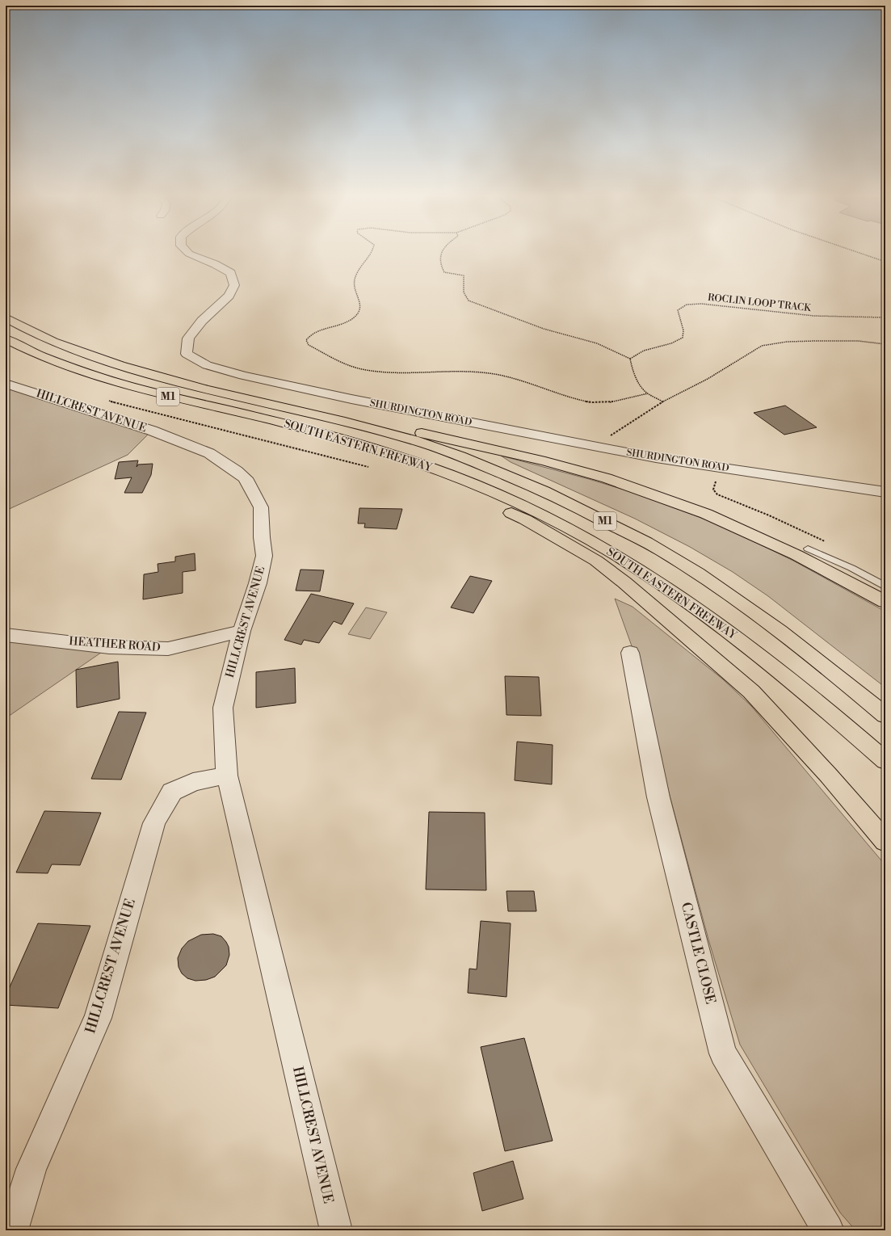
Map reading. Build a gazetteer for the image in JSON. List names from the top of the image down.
{
  "streets": {
    "highway": ["M1", "SOUTH EASTERN FREEWAY"],
    "street": [
      "HILLCREST AVENUE",
      "SHURDINGTON ROAD",
      "HEATHER ROAD",
      "CASTLE CLOSE"
    ],
    "path": ["ROCLIN LOOP TRACK"]
  },
  "crossings": [
    ["M1", "SOUTH EASTERN FREEWAY"],
    ["HILLCREST AVENUE", "HEATHER ROAD"]
  ]
}
